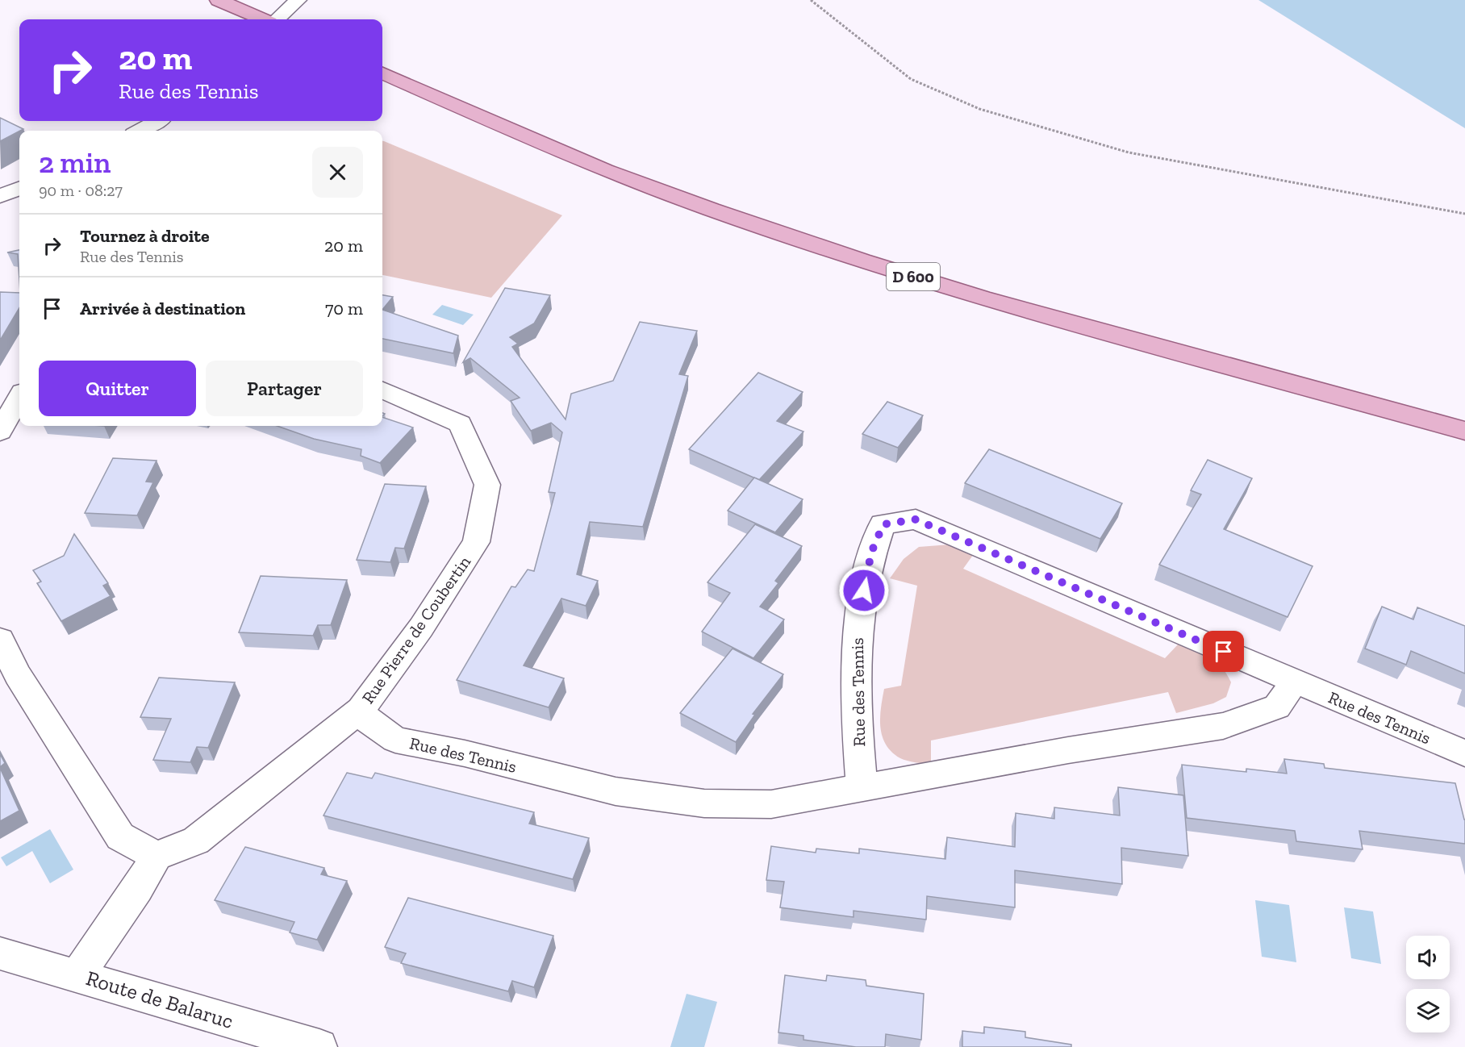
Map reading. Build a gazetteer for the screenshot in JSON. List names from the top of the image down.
{
  "streets": {
    "main road": ["D 600"],
    "street": ["Rue Pierre de Coubertin", "Rue des Tennis", "Route de Balaruc"]
  },
  "crossings": [
    ["Rue Pierre de Coubertin", "Rue des Tennis"]
  ],
  "page": {
    "turn": ["20 m", "Rue des Tennis"],
    "heading": ["2 min", "90 m · 08:27"],
    "list": [
      {
        "name": "Tournez à droite",
        "note": "Rue des Tennis",
        "value": "20 m"
      },
      {
        "name": "Arrivée à destination",
        "value": "70 m"
      }
    ],
    "buttons": ["Quitter", "Partager"]
  }
}
